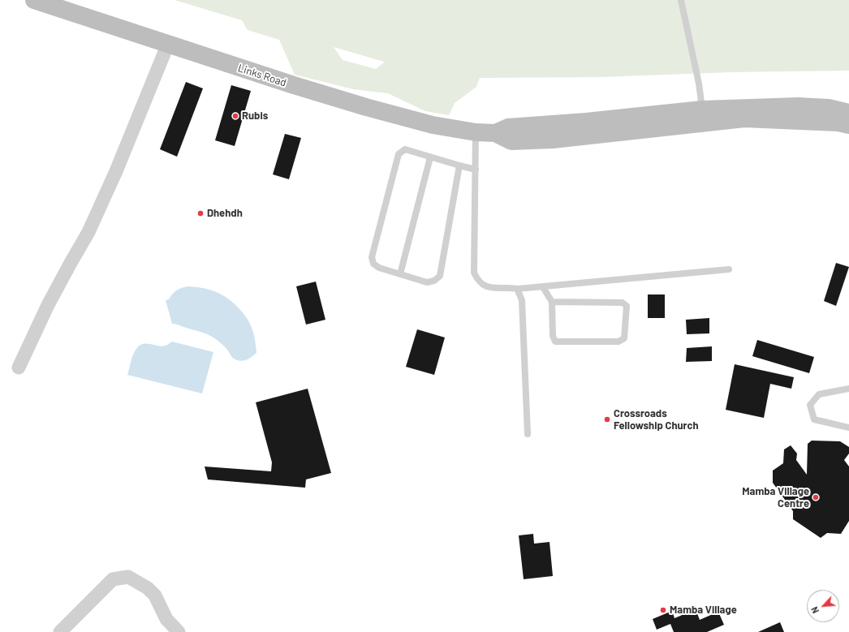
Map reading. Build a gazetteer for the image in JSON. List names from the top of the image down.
{
  "streets": {
    "main road": ["Links Road"]
  },
  "places": [
    "Rubis",
    "Dhehdh",
    "Crossroads Fellowship Church",
    "Mamba Village Centre",
    "Mamba Village"
  ],
  "north": "bottom left"
}
